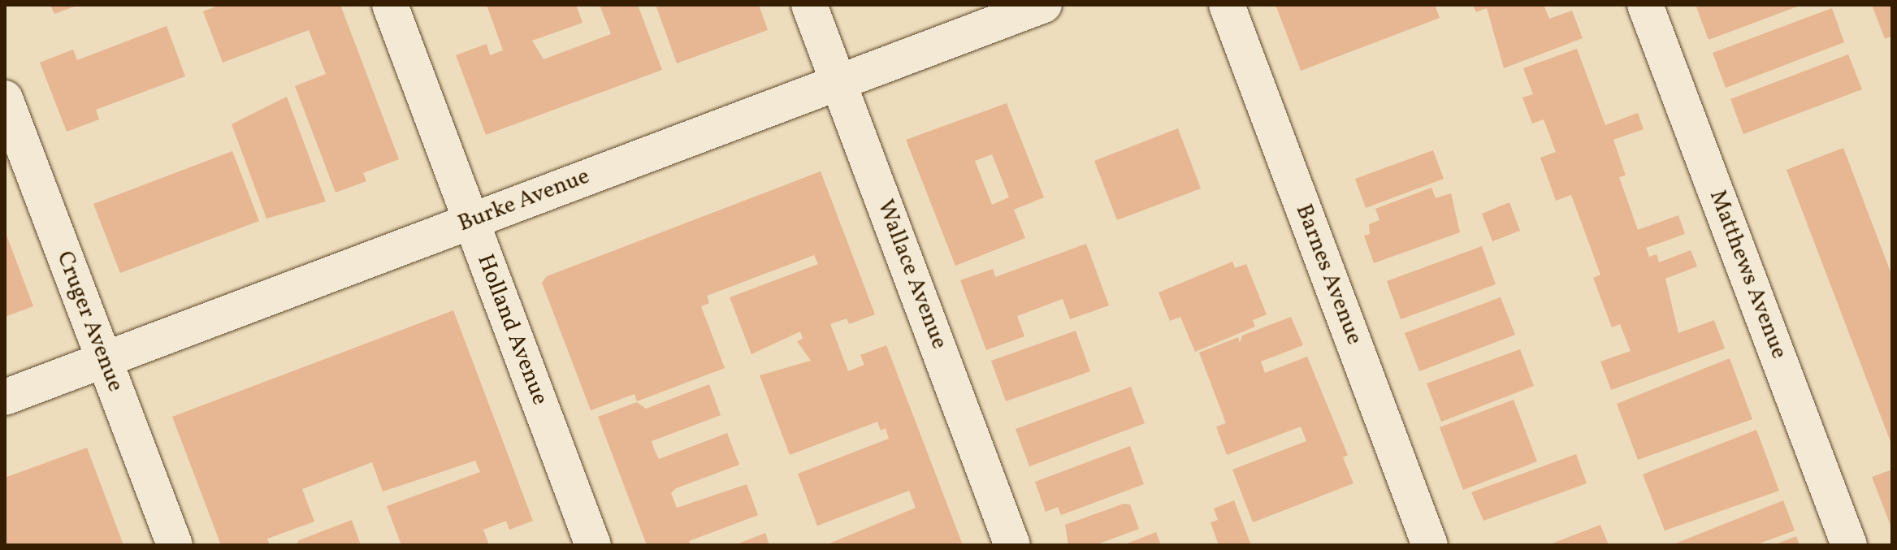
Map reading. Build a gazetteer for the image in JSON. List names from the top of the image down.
{
  "streets": {
    "street": [
      "Burke Avenue",
      "Wallace Avenue",
      "Barnes Avenue",
      "Matthews Avenue",
      "Cruger Avenue",
      "Holland Avenue"
    ]
  },
  "crossings": [
    ["Burke Avenue", "Wallace Avenue"],
    ["Burke Avenue", "Cruger Avenue"],
    ["Burke Avenue", "Holland Avenue"]
  ]
}
